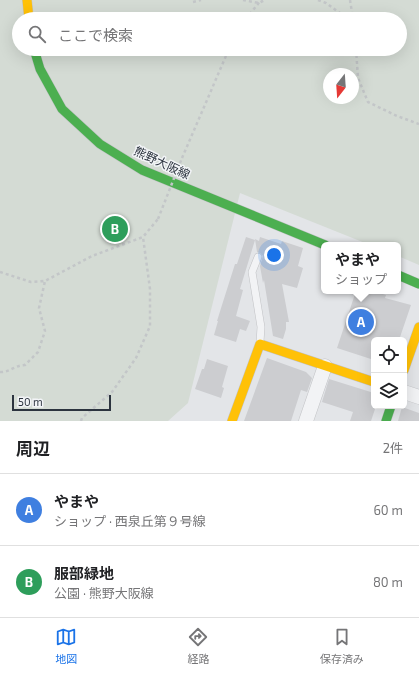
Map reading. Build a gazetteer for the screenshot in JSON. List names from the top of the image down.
{
  "streets": {
    "main road": ["熊野大阪線"]
  },
  "scale_bar": "50 m",
  "north": "bottom",
  "page": {
    "search": "ここで検索",
    "pins": ["B", "A"],
    "popup": ["やまや", "ショップ"],
    "scale": "50 m",
    "heading": ["周辺", "2件"],
    "list": [
      {
        "mark": "A",
        "name": "やまや",
        "note": "ショップ · 西泉丘第９号線",
        "value": "60 m"
      },
      {
        "mark": "B",
        "name": "服部緑地",
        "note": "公園 · 熊野大阪線",
        "value": "80 m"
      }
    ],
    "nav": ["地図", "経路", "保存済み"]
  }
}
